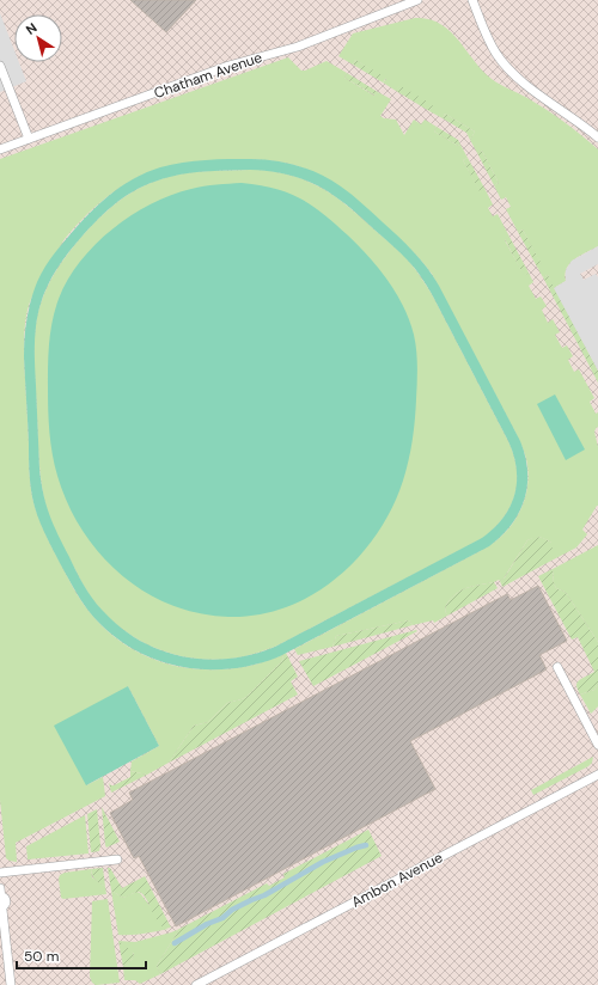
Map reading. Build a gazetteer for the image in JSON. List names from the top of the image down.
{
  "streets": {
    "lane": ["Chatham Avenue", "Ambon Avenue"]
  },
  "scale_bar": "50 m",
  "north": "top left"
}
